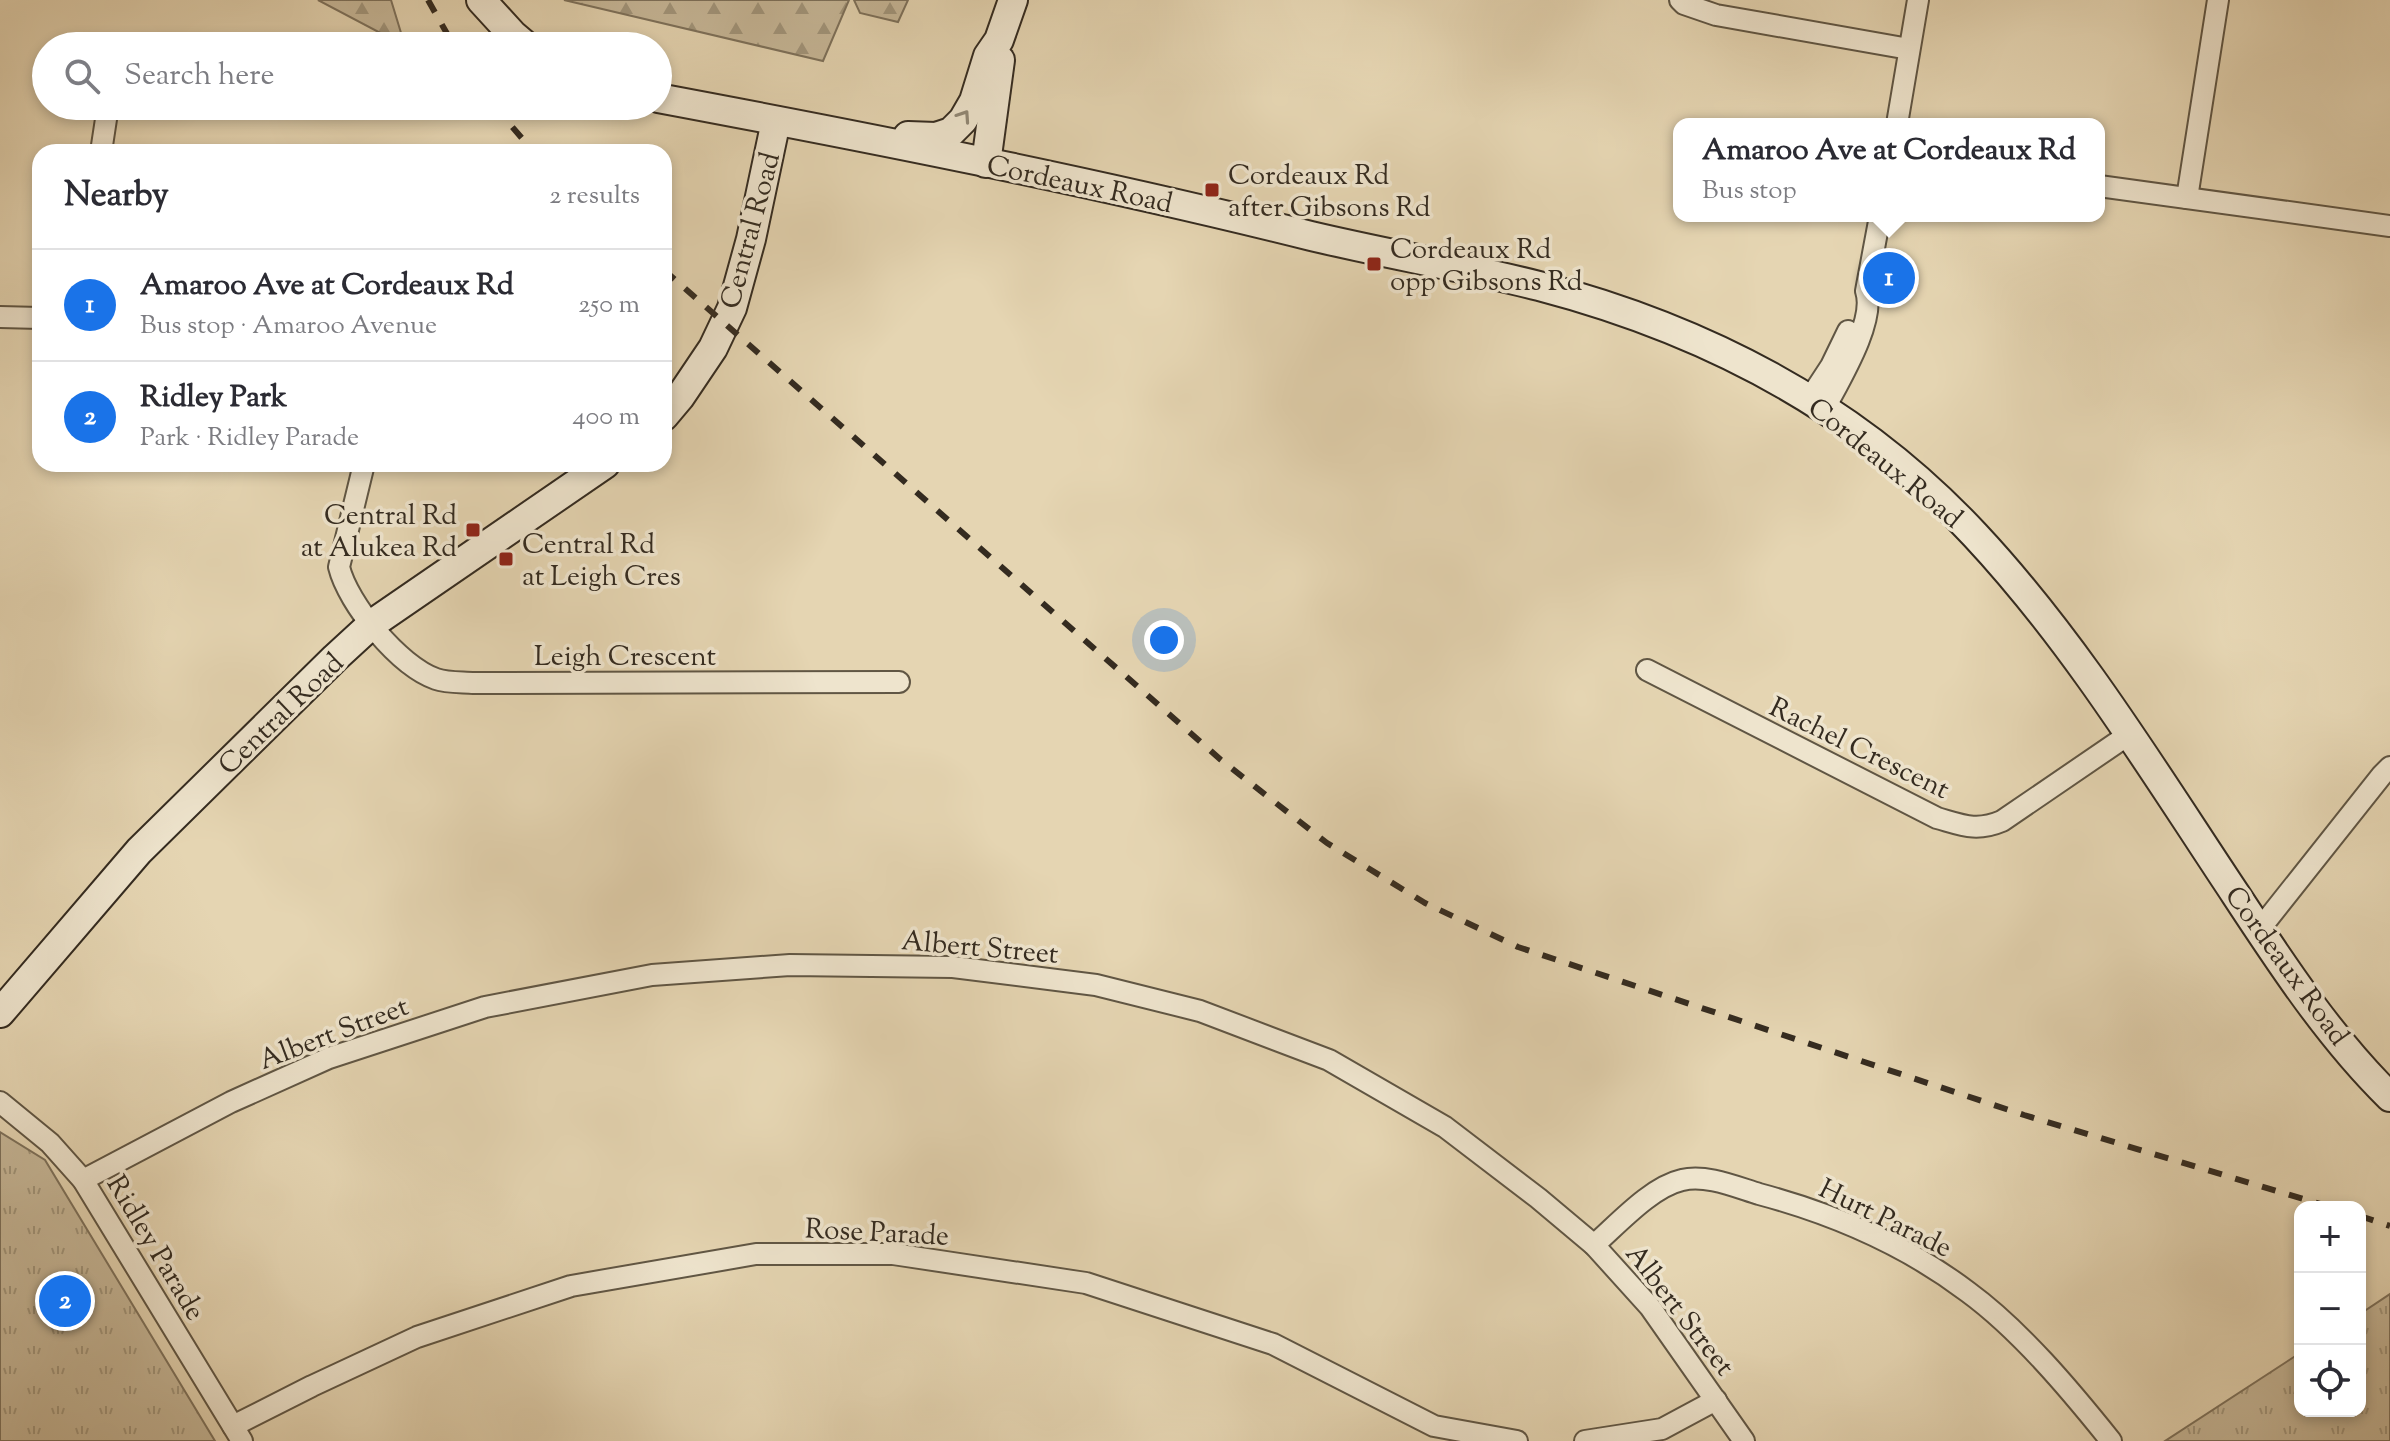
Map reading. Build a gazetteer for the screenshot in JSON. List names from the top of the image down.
{
  "streets": {
    "main road": ["Cordeaux Road", "Central Road"],
    "street": [
      "Leigh Crescent",
      "Rachel Crescent",
      "Albert Street",
      "Hurt Parade",
      "Rose Parade",
      "Ridley Parade"
    ]
  },
  "crossings": [
    ["Cordeaux Road", "Central Road"],
    ["Cordeaux Road", "Rachel Crescent"],
    ["Central Road", "Leigh Crescent"],
    ["Albert Street", "Hurt Parade"],
    ["Albert Street", "Ridley Parade"],
    ["Rose Parade", "Ridley Parade"]
  ],
  "places": {
    "transit": [
      "Cordeaux Rd after Gibsons Rd",
      "Cordeaux Rd opp Gibsons Rd",
      "Central Rd at Alukea Rd",
      "Central Rd at Leigh Cres"
    ]
  },
  "page": {
    "search": "Search here",
    "popup": ["Amaroo Ave at Cordeaux Rd", "Bus stop"],
    "heading": ["Nearby", "2 results"],
    "pins": ["1", "2"],
    "list": [
      {
        "mark": "1",
        "name": "Amaroo Ave at Cordeaux Rd",
        "note": "Bus stop · Amaroo Avenue",
        "value": "250 m"
      },
      {
        "mark": "2",
        "name": "Ridley Park",
        "note": "Park · Ridley Parade",
        "value": "400 m"
      }
    ],
    "map_buttons": ["+", "−"]
  }
}
